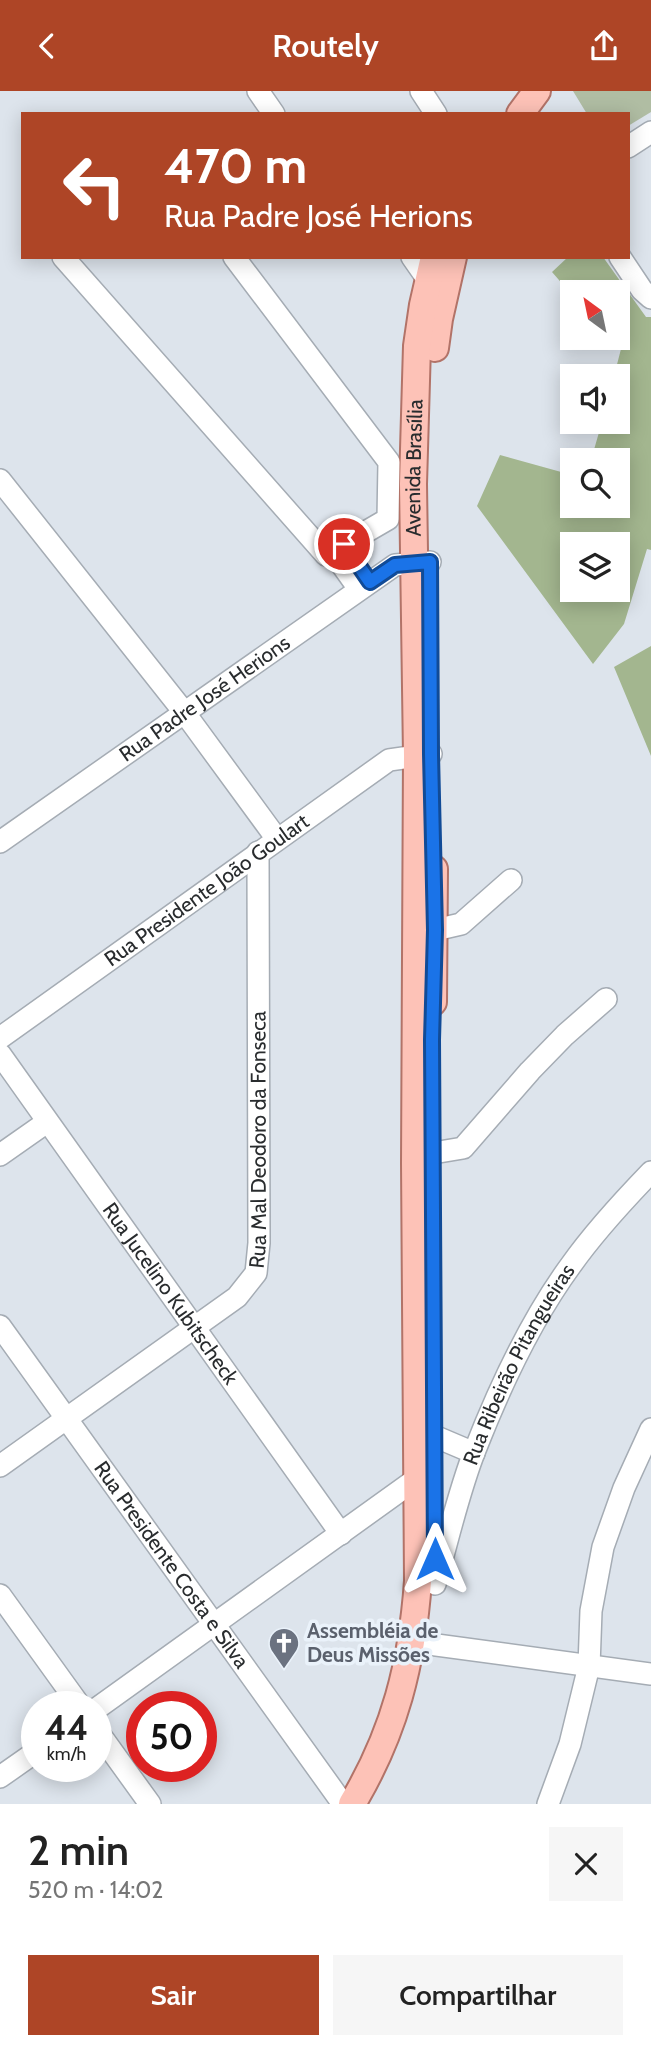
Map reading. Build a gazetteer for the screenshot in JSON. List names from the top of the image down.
{
  "streets": {
    "main road": ["Avenida Brasília"],
    "street": [
      "Rua Padre José Herions",
      "Rua Presidente João Goulart",
      "Rua Mal Deodoro da Fonseca",
      "Rua Jucelino Kubitscheck",
      "Rua Ribeirão Pitangueiras",
      "Rua Presidente Costa e Silva"
    ]
  },
  "crossings": [
    ["Avenida Brasília", "Rua Padre José Herions"],
    ["Avenida Brasília", "Rua Presidente João Goulart"],
    ["Avenida Brasília", "Rua Ribeirão Pitangueiras"],
    ["Rua Presidente João Goulart", "Rua Mal Deodoro da Fonseca"],
    ["Rua Mal Deodoro da Fonseca", "Rua Jucelino Kubitscheck"],
    ["Rua Mal Deodoro da Fonseca", "Rua Presidente Costa e Silva"]
  ],
  "places": {
    "church": ["Assembléia de Deus Missões"]
  },
  "north": "top left",
  "page": {
    "header": "Routely",
    "turn": ["470 m", "Rua Padre José Herions"],
    "speed": "44 km/h",
    "limit": "50",
    "heading": ["2 min", "520 m · 14:02"],
    "buttons": ["Sair", "Compartilhar"]
  }
}
